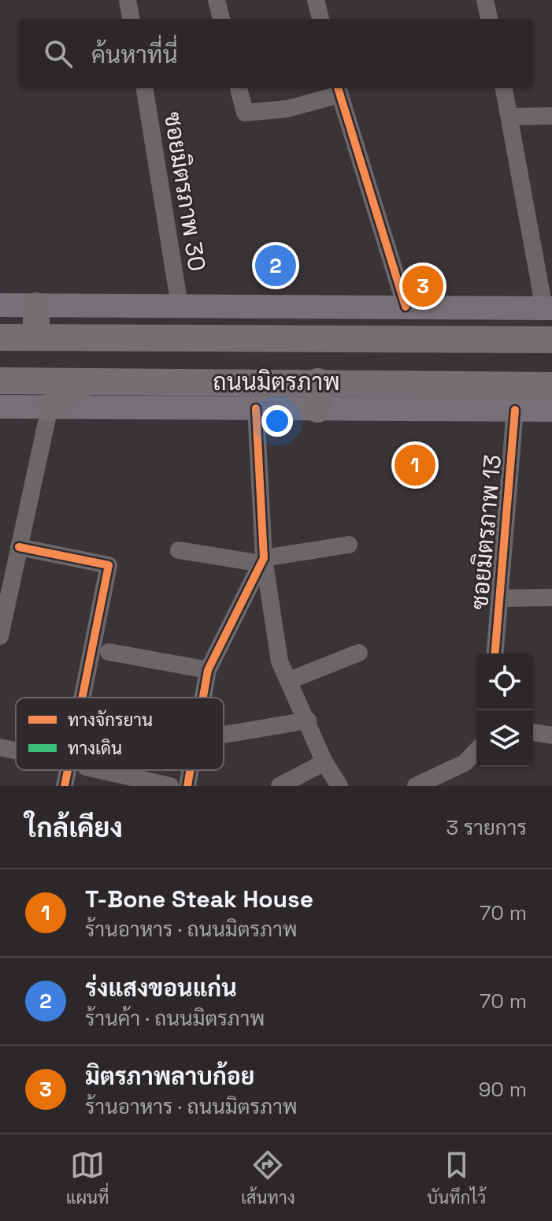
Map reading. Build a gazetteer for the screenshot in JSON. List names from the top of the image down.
{
  "streets": {
    "main road": ["ถนนมิตรภาพ"],
    "street": ["ซอยมิตรภาพ 30", "ซอยมิตรภาพ 13"]
  },
  "crossings": [
    ["ถนนมิตรภาพ", "ซอยมิตรภาพ 13"]
  ],
  "legend": ["ทางจักรยาน", "ทางเดิน"],
  "page": {
    "search": "ค้นหาที่นี่",
    "pins": ["2", "3", "1"],
    "heading": ["ใกล้เคียง", "3 รายการ"],
    "list": [
      {
        "mark": "1",
        "name": "T-Bone Steak House",
        "note": "ร้านอาหาร · ถนนมิตรภาพ",
        "value": "70 m"
      },
      {
        "mark": "2",
        "name": "ร่งแสงขอนแก่น",
        "note": "ร้านค้า · ถนนมิตรภาพ",
        "value": "70 m"
      },
      {
        "mark": "3",
        "name": "มิตรภาพลาบก้อย",
        "note": "ร้านอาหาร · ถนนมิตรภาพ",
        "value": "90 m"
      }
    ],
    "nav": ["แผนที่", "เส้นทาง", "บันทึกไว้"]
  }
}
